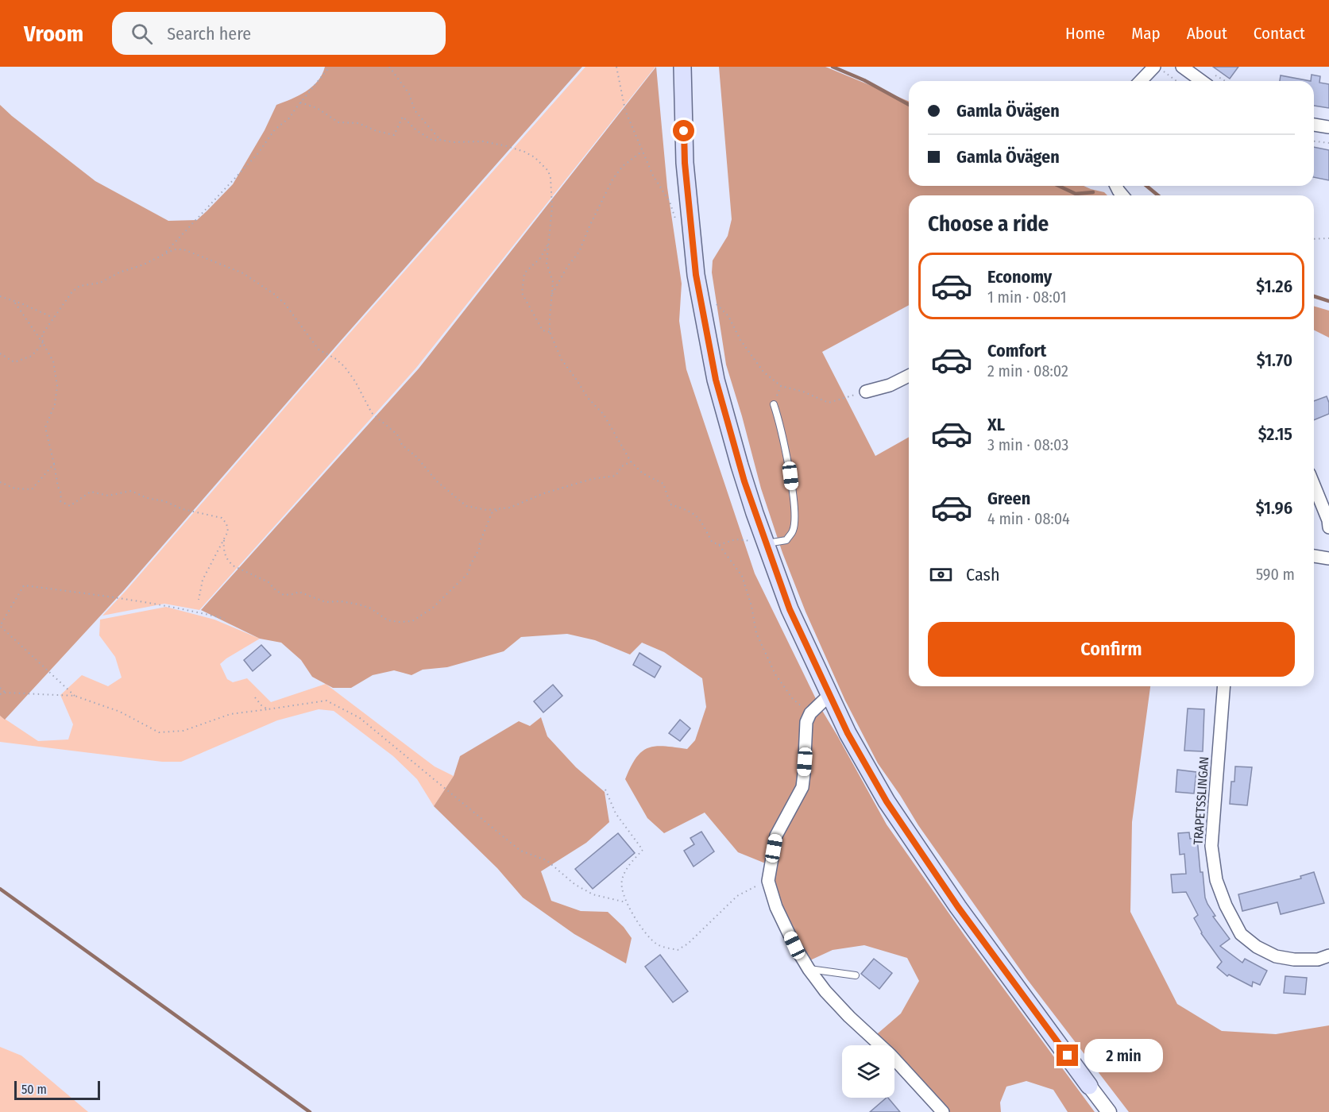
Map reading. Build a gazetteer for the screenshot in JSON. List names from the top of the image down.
{
  "streets": {
    "street": ["TRAPETSSLINGAN"]
  },
  "scale_bar": "50 m",
  "page": {
    "header": "Vroom",
    "search": "Search here",
    "nav": [
      "Home",
      "Map",
      "About",
      "Contact"
    ],
    "banner": ["Gamla Övägen", "Gamla Övägen"],
    "heading": "Choose a ride",
    "list": [
      {
        "name": "Economy",
        "note": "1 min · 08:01",
        "value": "$1.26"
      },
      {
        "name": "Comfort",
        "note": "2 min · 08:02",
        "value": "$1.70"
      },
      {
        "name": "XL",
        "note": "3 min · 08:03",
        "value": "$2.15"
      },
      {
        "name": "Green",
        "note": "4 min · 08:04",
        "value": "$1.96"
      }
    ],
    "pay": ["Cash", "590 m"],
    "buttons": "Confirm",
    "bubble": "2 min",
    "scale": "50 m"
  }
}
